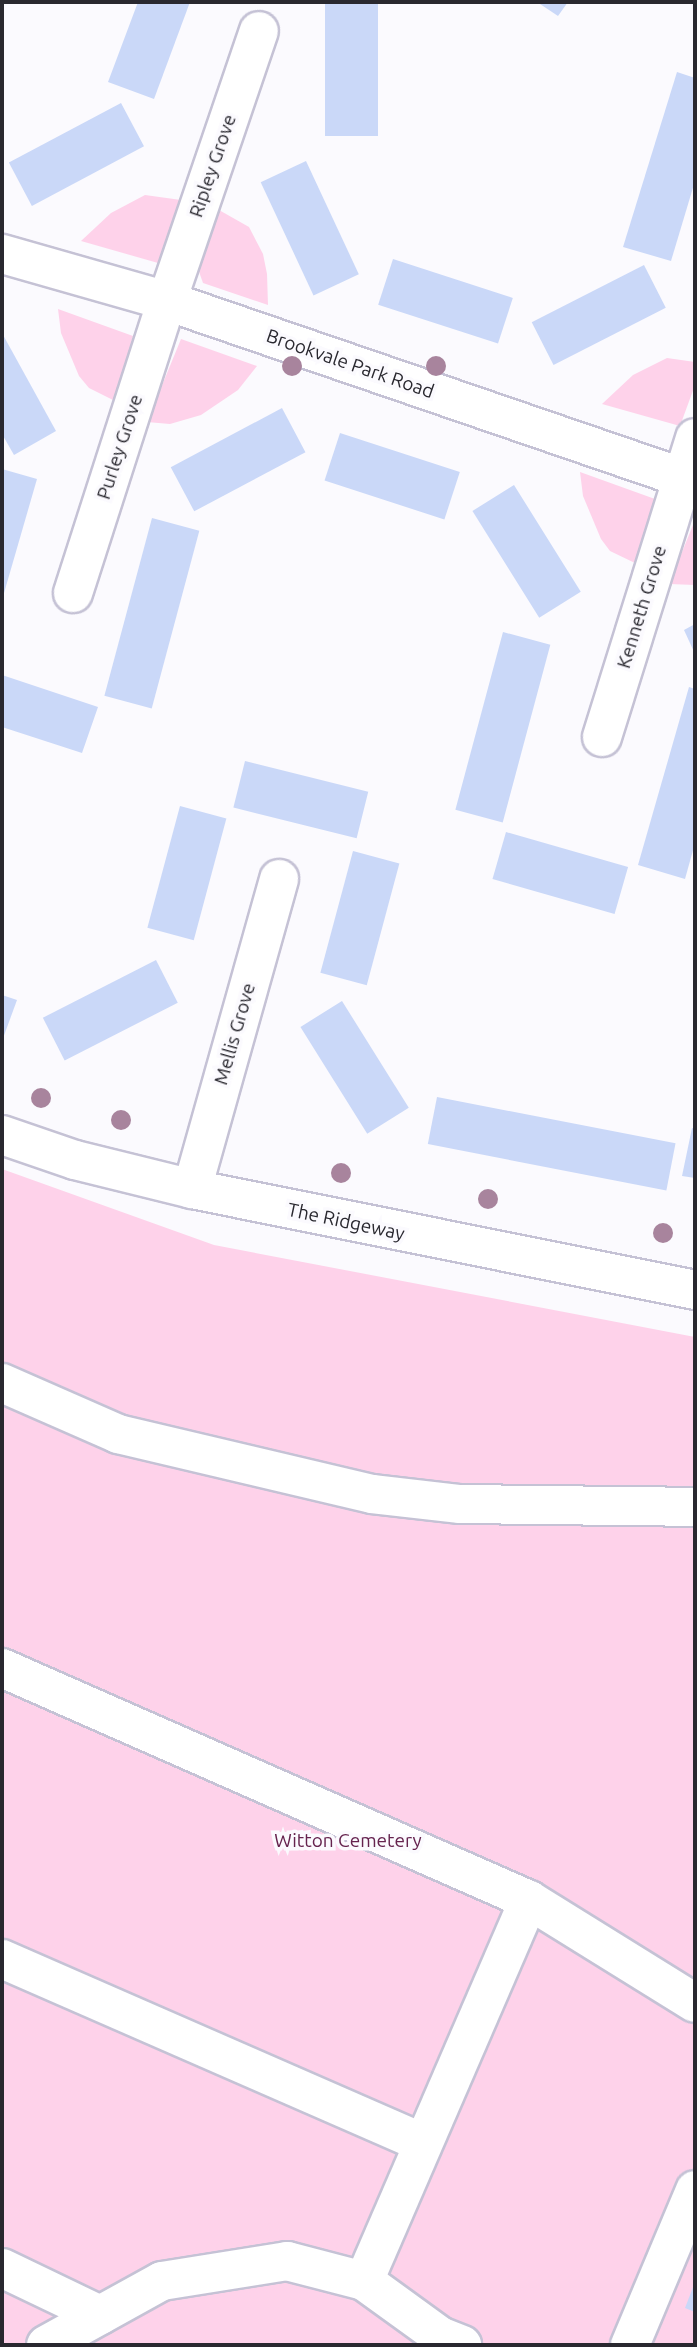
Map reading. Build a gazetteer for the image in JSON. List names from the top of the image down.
{
  "streets": {
    "street": [
      "Ripley Grove",
      "Brookvale Park Road",
      "Purley Grove",
      "Kenneth Grove",
      "Mellis Grove",
      "The Ridgeway"
    ]
  },
  "crossings": [
    ["Ripley Grove", "Brookvale Park Road"],
    ["Ripley Grove", "Purley Grove"],
    ["Brookvale Park Road", "Purley Grove"],
    ["Brookvale Park Road", "Kenneth Grove"],
    ["Mellis Grove", "The Ridgeway"]
  ],
  "parks": ["Witton Cemetery"]
}
